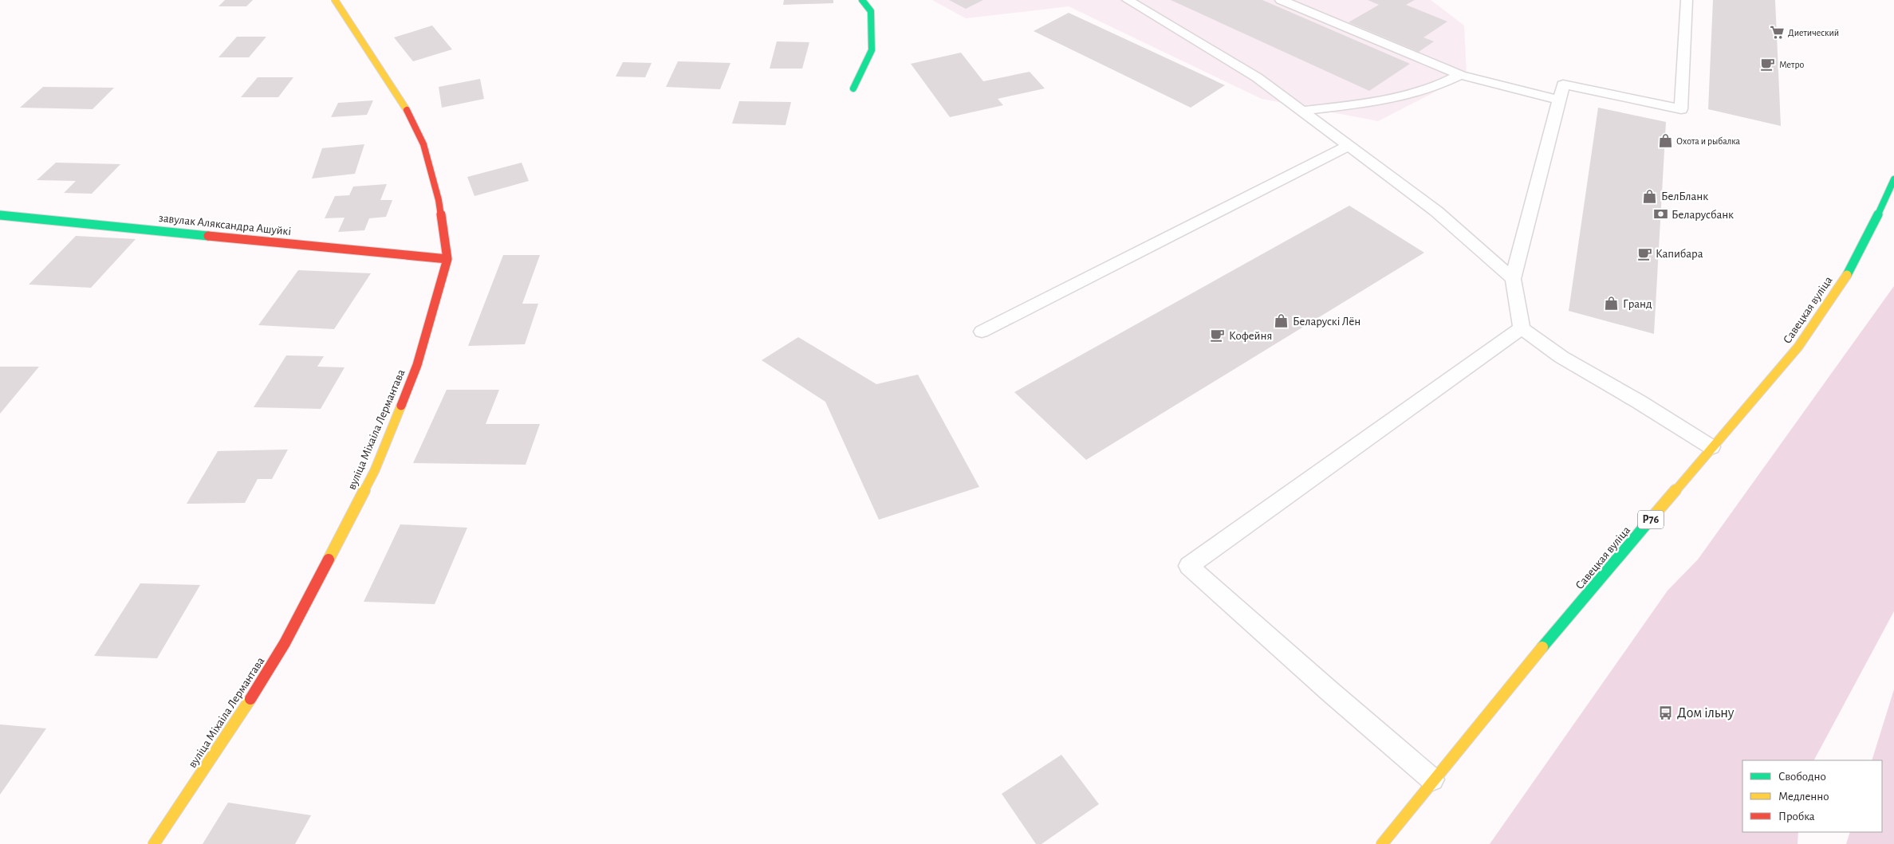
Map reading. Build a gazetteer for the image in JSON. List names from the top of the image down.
{
  "streets": {
    "street": [
      "завулак Аляксандра Ашуйкі",
      "Савецкая вуліца",
      "вуліца Міхаіла Лермантава",
      "Р76"
    ]
  },
  "crossings": [
    ["завулак Аляксандра Ашуйкі", "вуліца Міхаіла Лермантава"]
  ],
  "places": {
    "supermarket": ["Диетический"],
    "cafe": ["Метро", "Капибара", "Кофейня"],
    "shop": [
      "Охота и рыбалка",
      "БелБланк",
      "Гранд",
      "Беларускі Лён"
    ],
    "bank": ["Беларусбанк"],
    "bus stop": ["Дом ільну"]
  },
  "legend": ["Свободно", "Медленно", "Пробка"]
}
